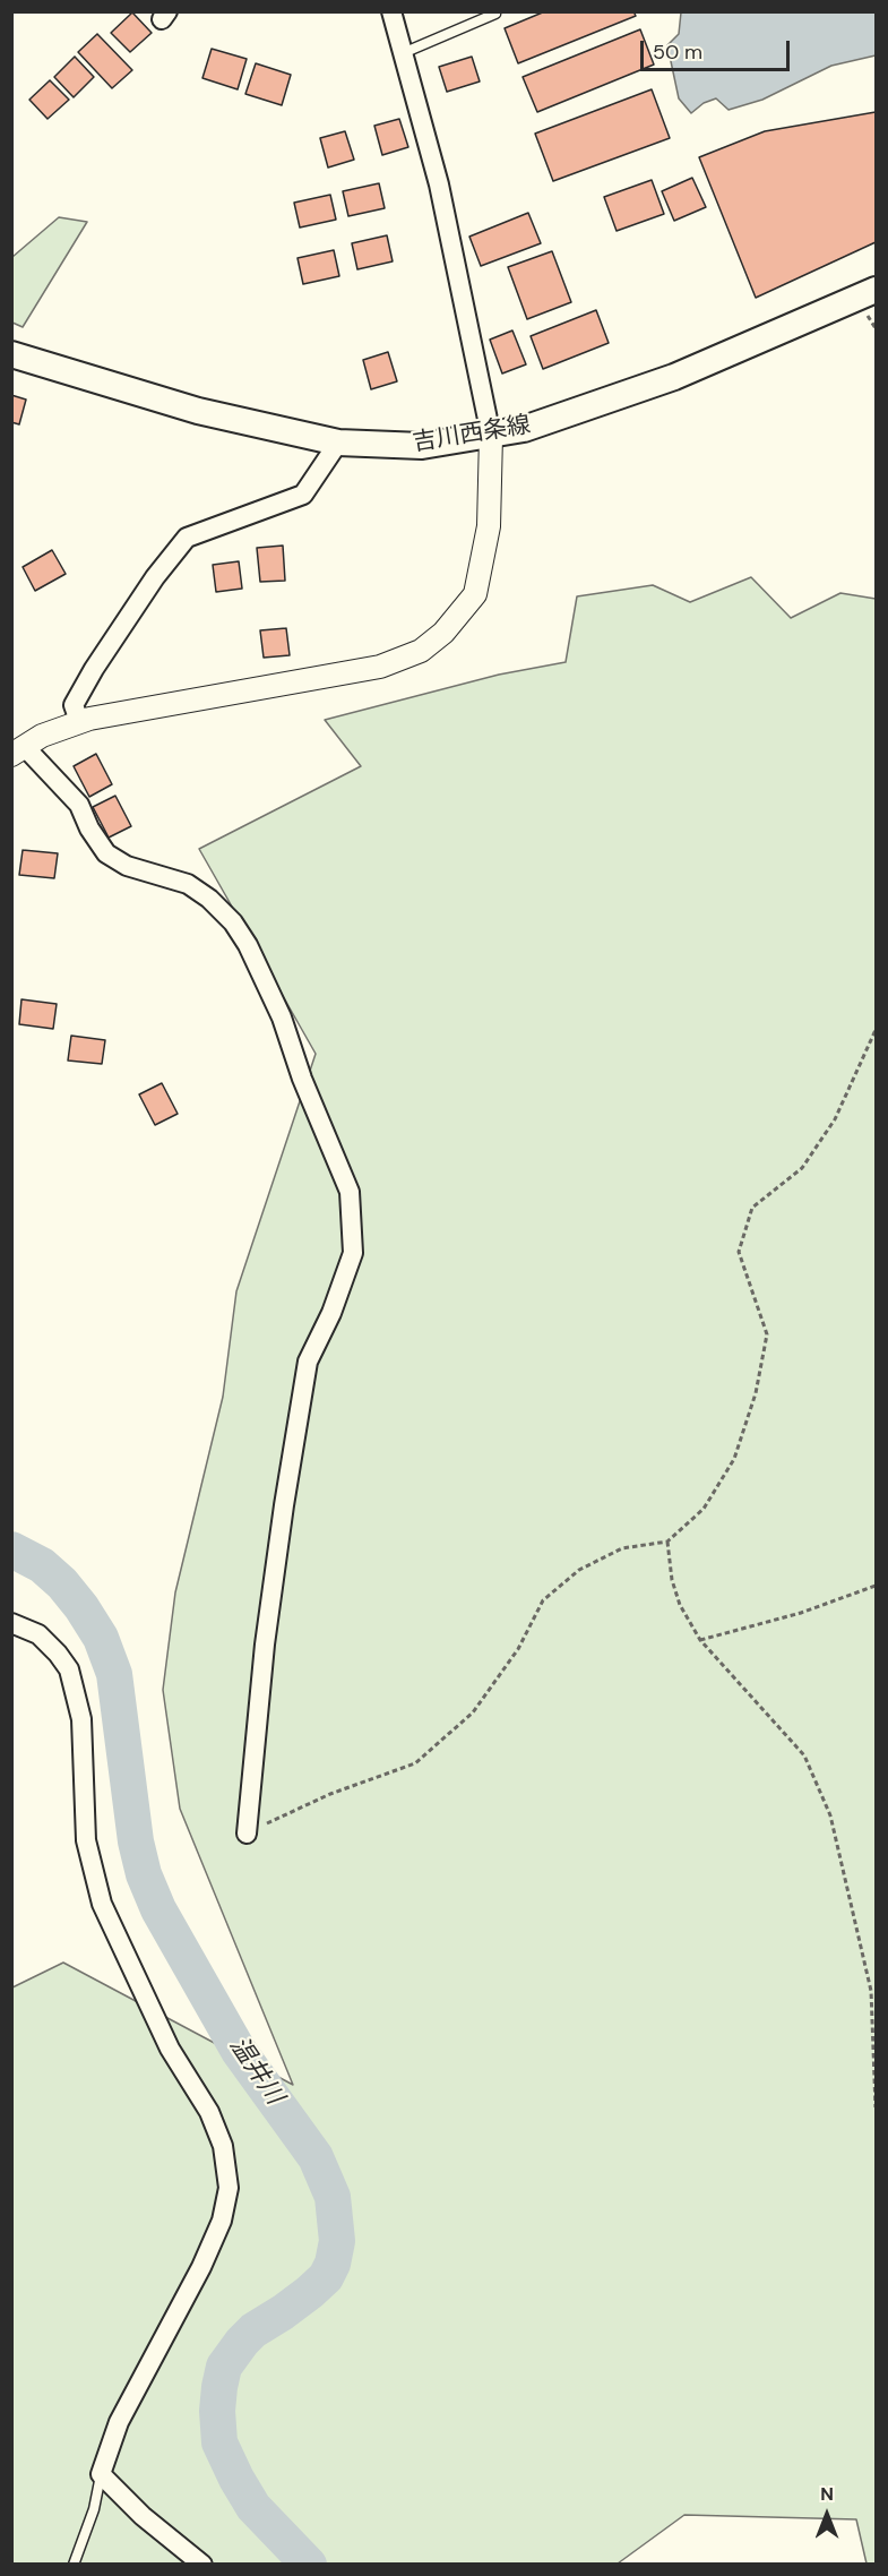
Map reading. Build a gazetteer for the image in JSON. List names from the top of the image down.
{
  "streets": {
    "main road": ["吉川西条線"]
  },
  "water": ["温井川"],
  "scale_bar": "50 m",
  "north": "top"
}
